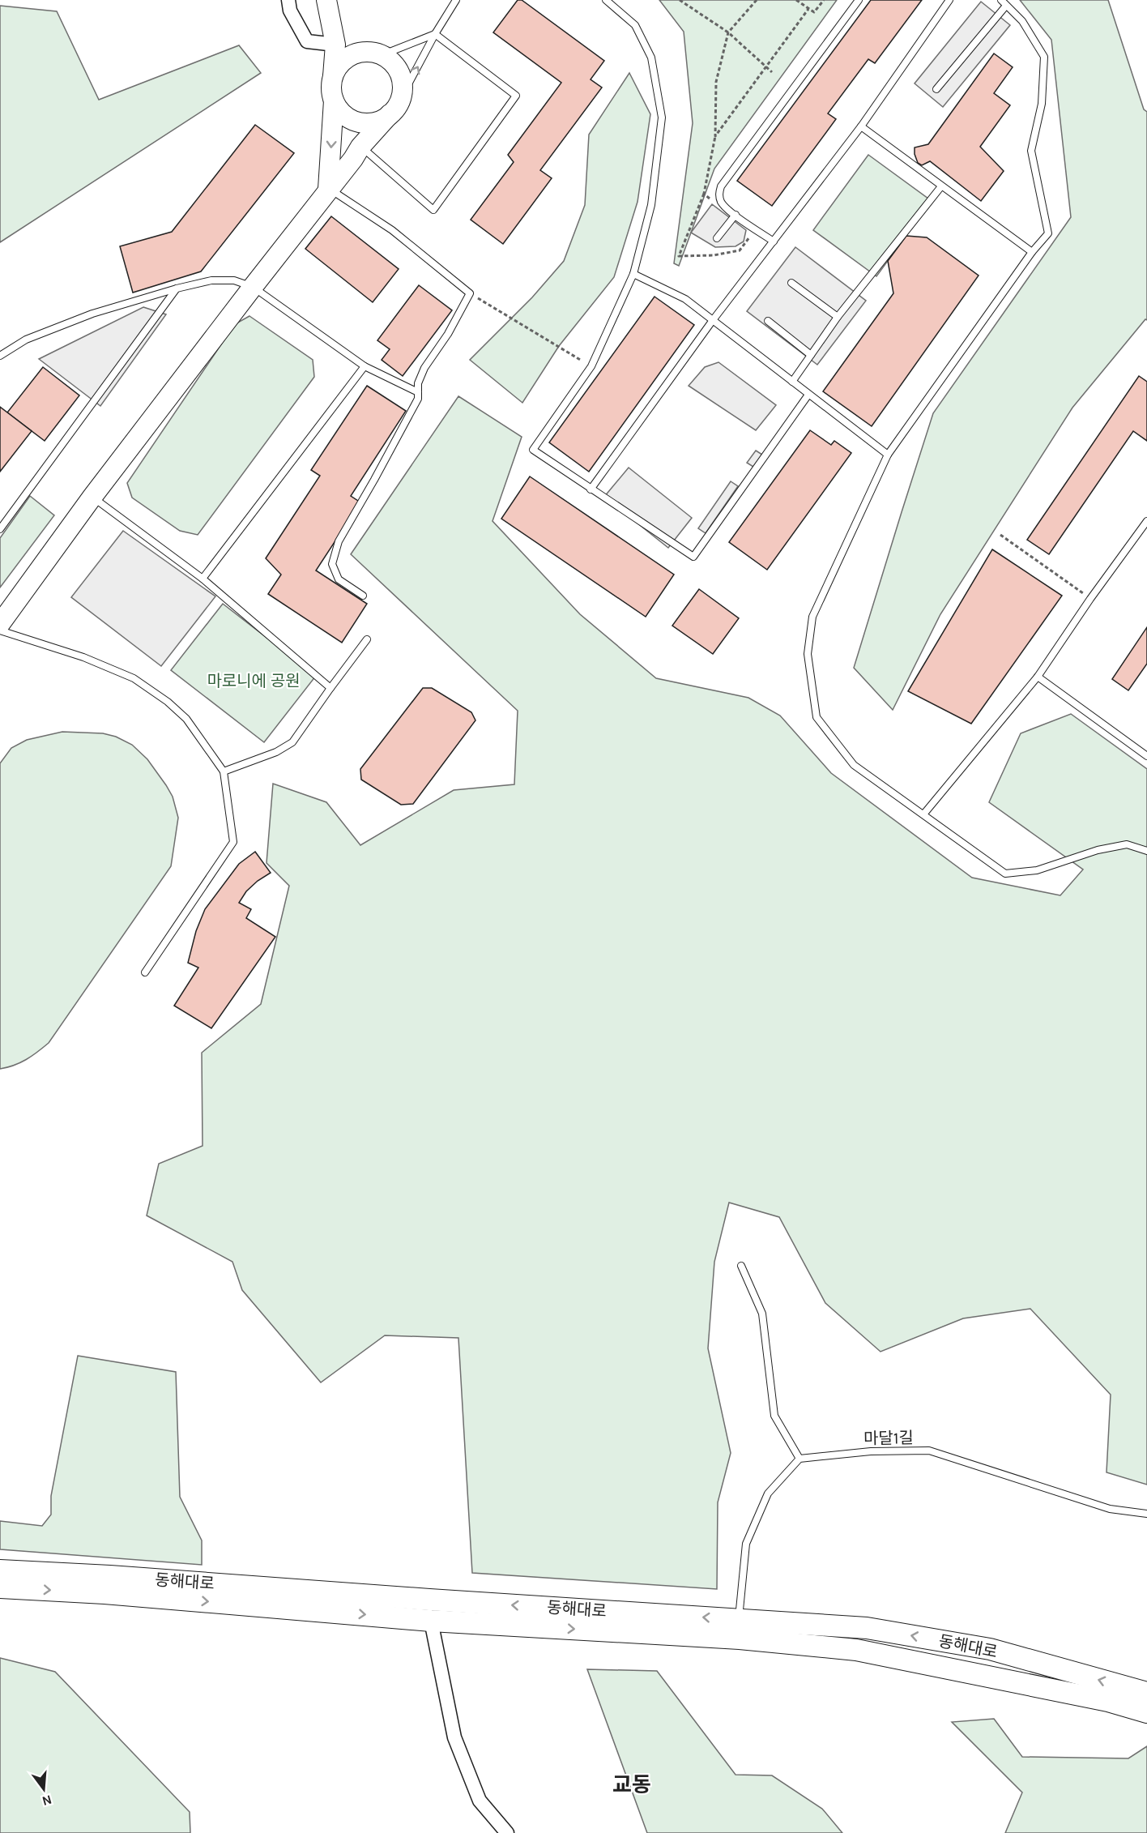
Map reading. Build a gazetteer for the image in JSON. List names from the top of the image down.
{
  "streets": {
    "main road": ["동해대로"],
    "lane": ["마달1길"]
  },
  "districts": ["교동"],
  "parks": ["마로니에 공원"],
  "north": "bottom"
}
